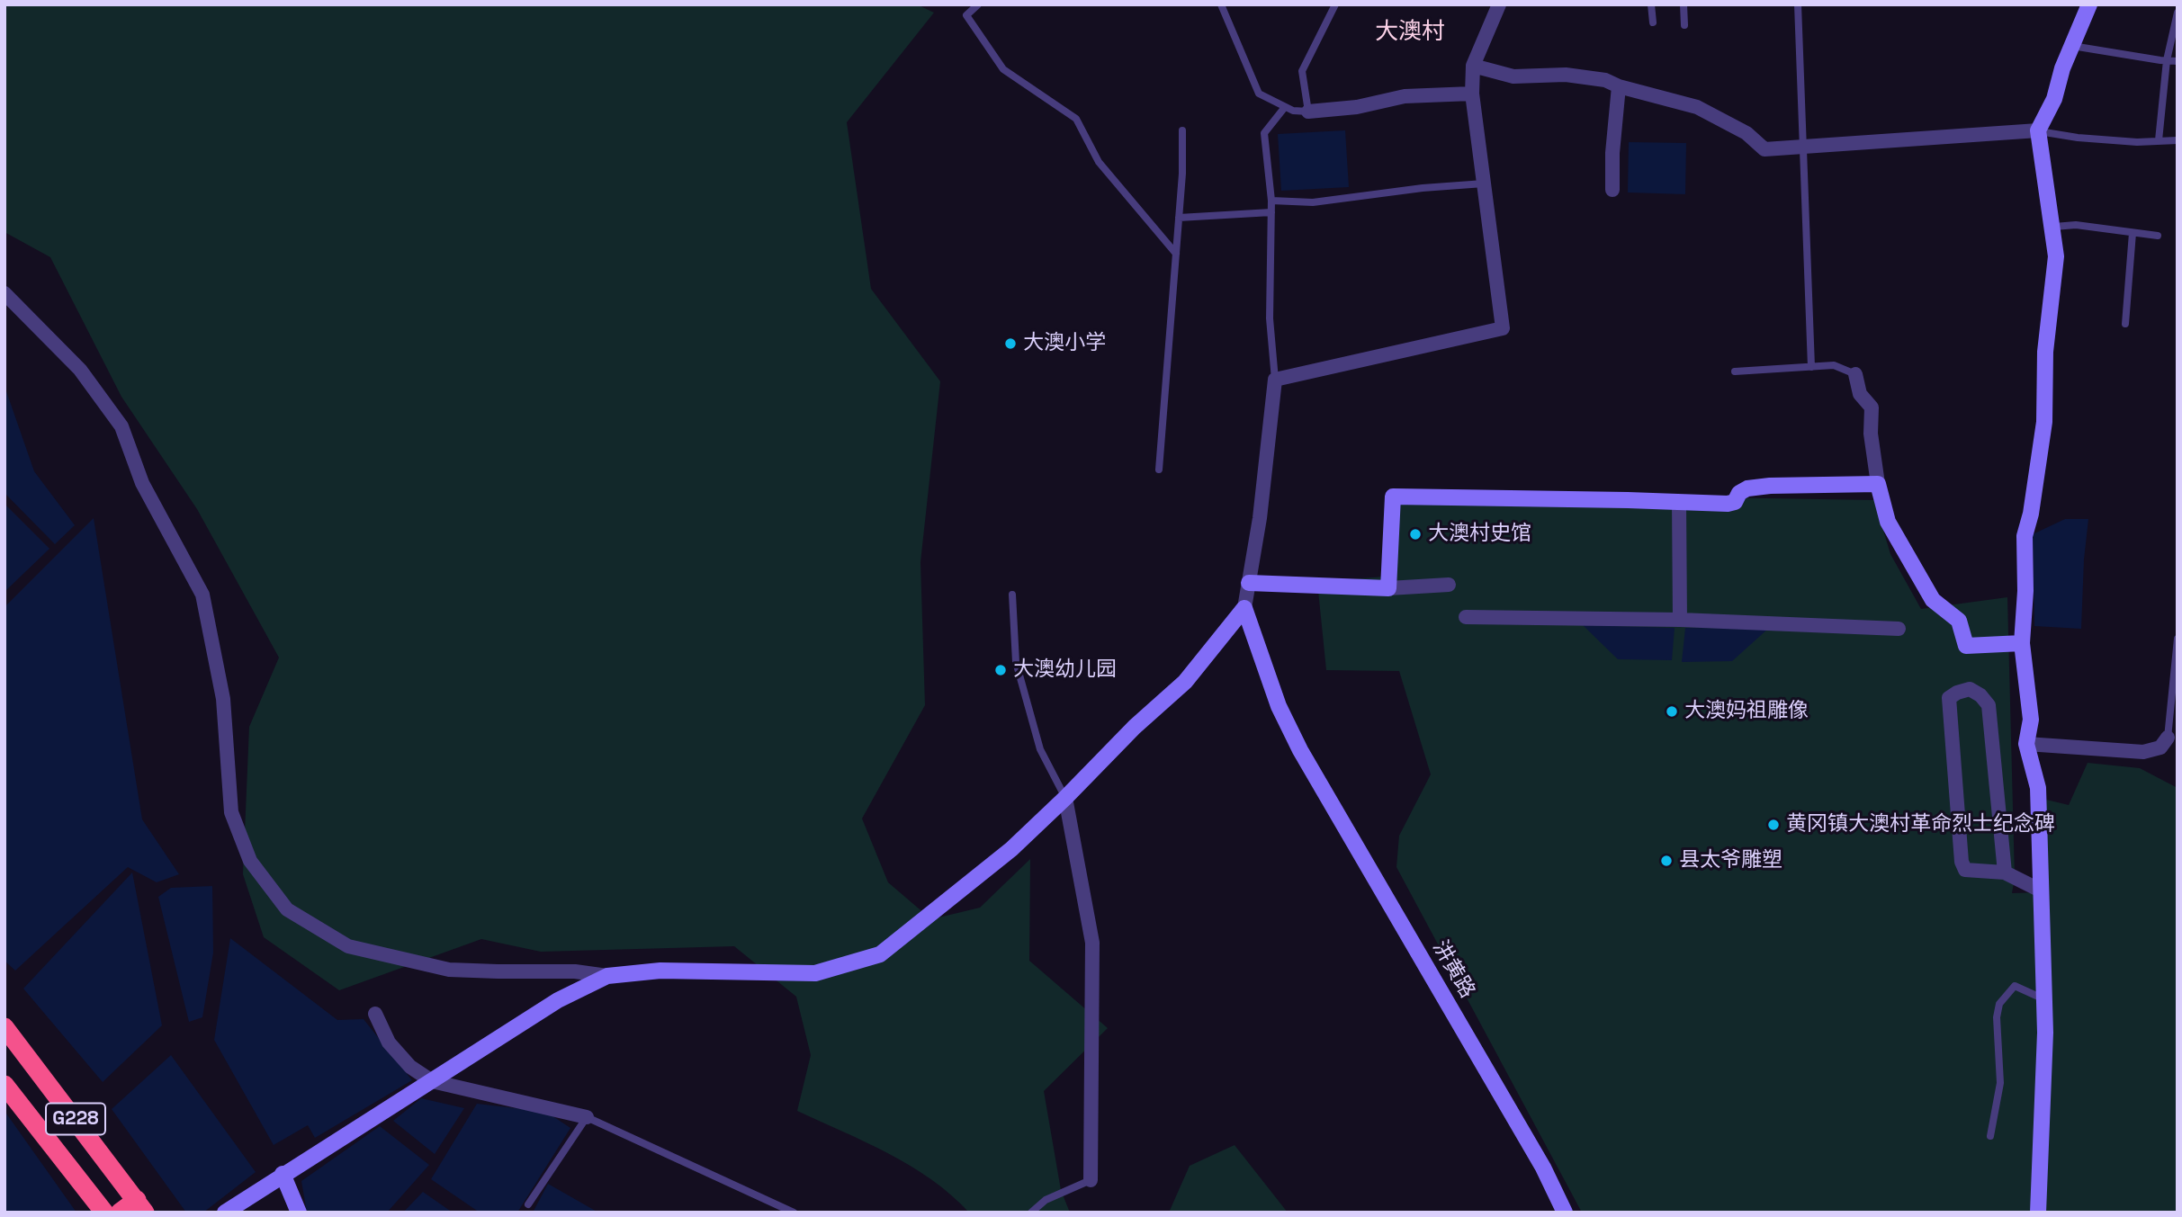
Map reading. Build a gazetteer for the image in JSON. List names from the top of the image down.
{
  "streets": {
    "highway": ["G228"],
    "street": ["汫黄路"]
  },
  "districts": ["大澳村"],
  "places": [
    "大澳小学",
    "大澳村史馆",
    "大澳幼儿园",
    "大澳妈祖雕像",
    "黄冈镇大澳村革命烈士纪念碑",
    "县太爷雕塑"
  ]
}
